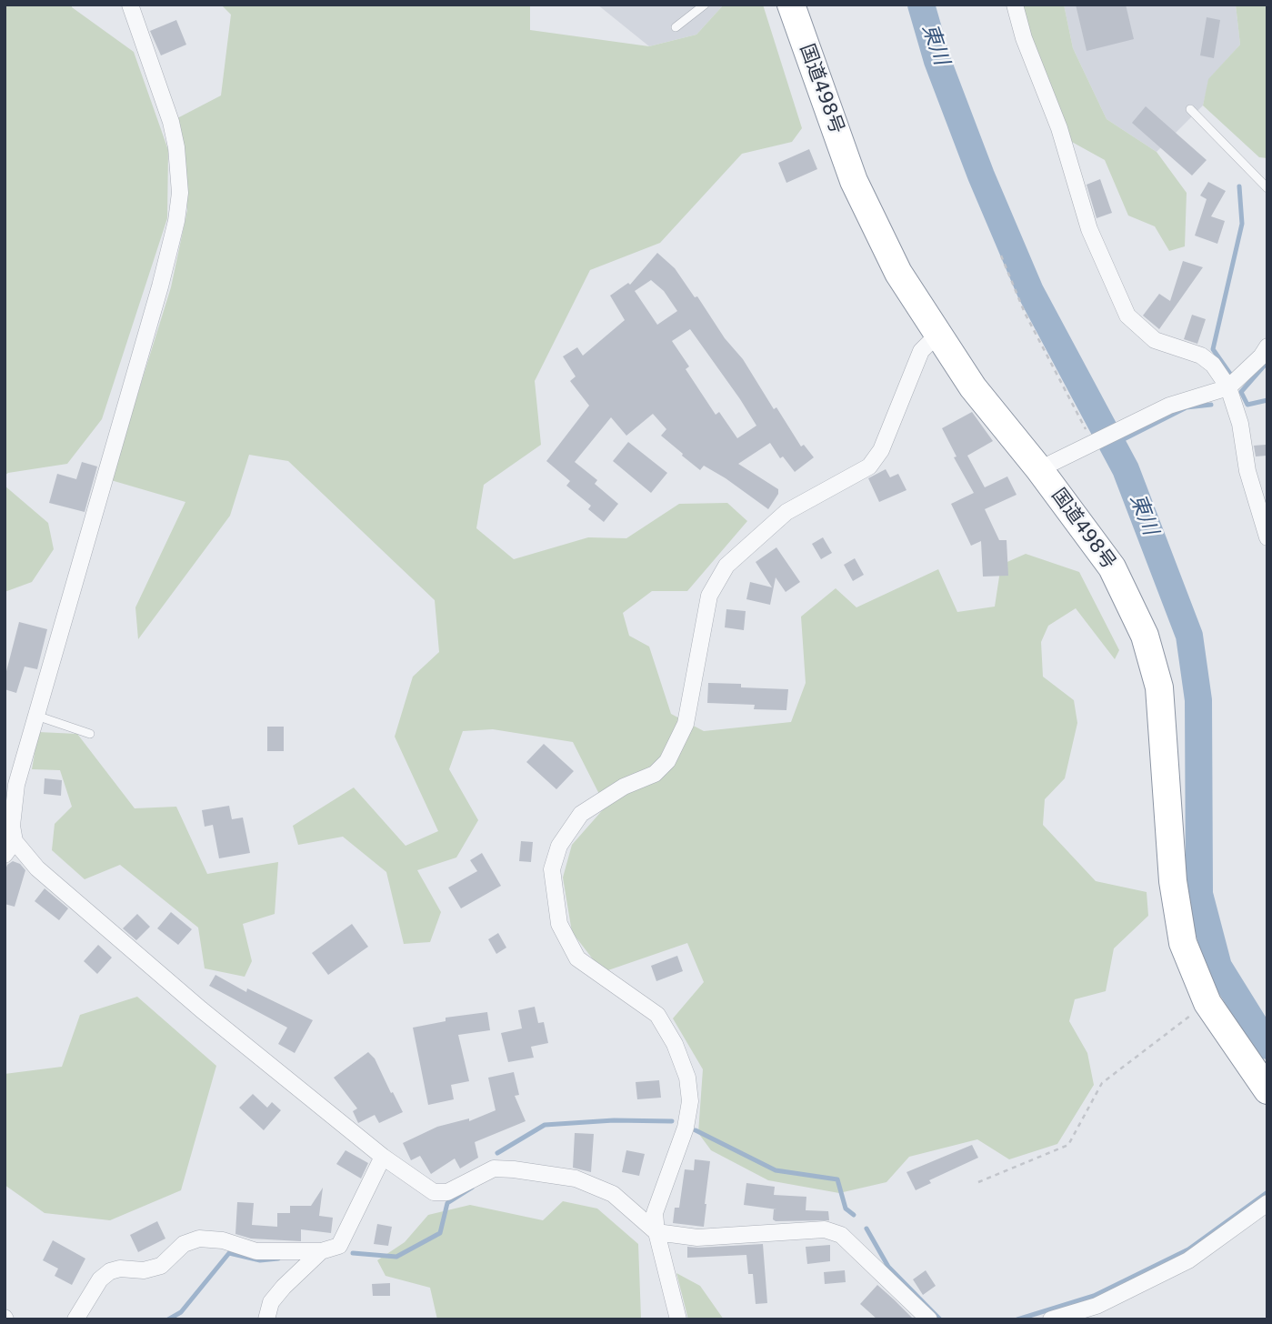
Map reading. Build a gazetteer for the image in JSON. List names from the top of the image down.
{
  "streets": {
    "highway": ["国道498号"]
  },
  "water": ["東川"]
}
